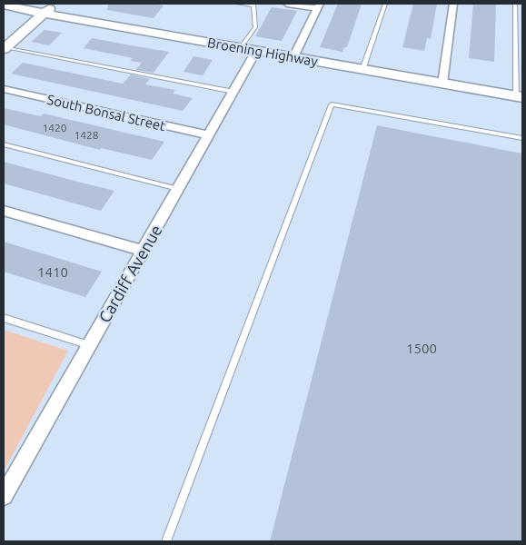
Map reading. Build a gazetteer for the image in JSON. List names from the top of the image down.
{
  "streets": {
    "street": ["Broening Highway", "South Bonsal Street", "Cardiff Avenue"]
  },
  "crossings": [
    ["Broening Highway", "Cardiff Avenue"],
    ["South Bonsal Street", "Cardiff Avenue"]
  ],
  "house_numbers": [
    "1420",
    "1428",
    "1410",
    "1500"
  ]
}
